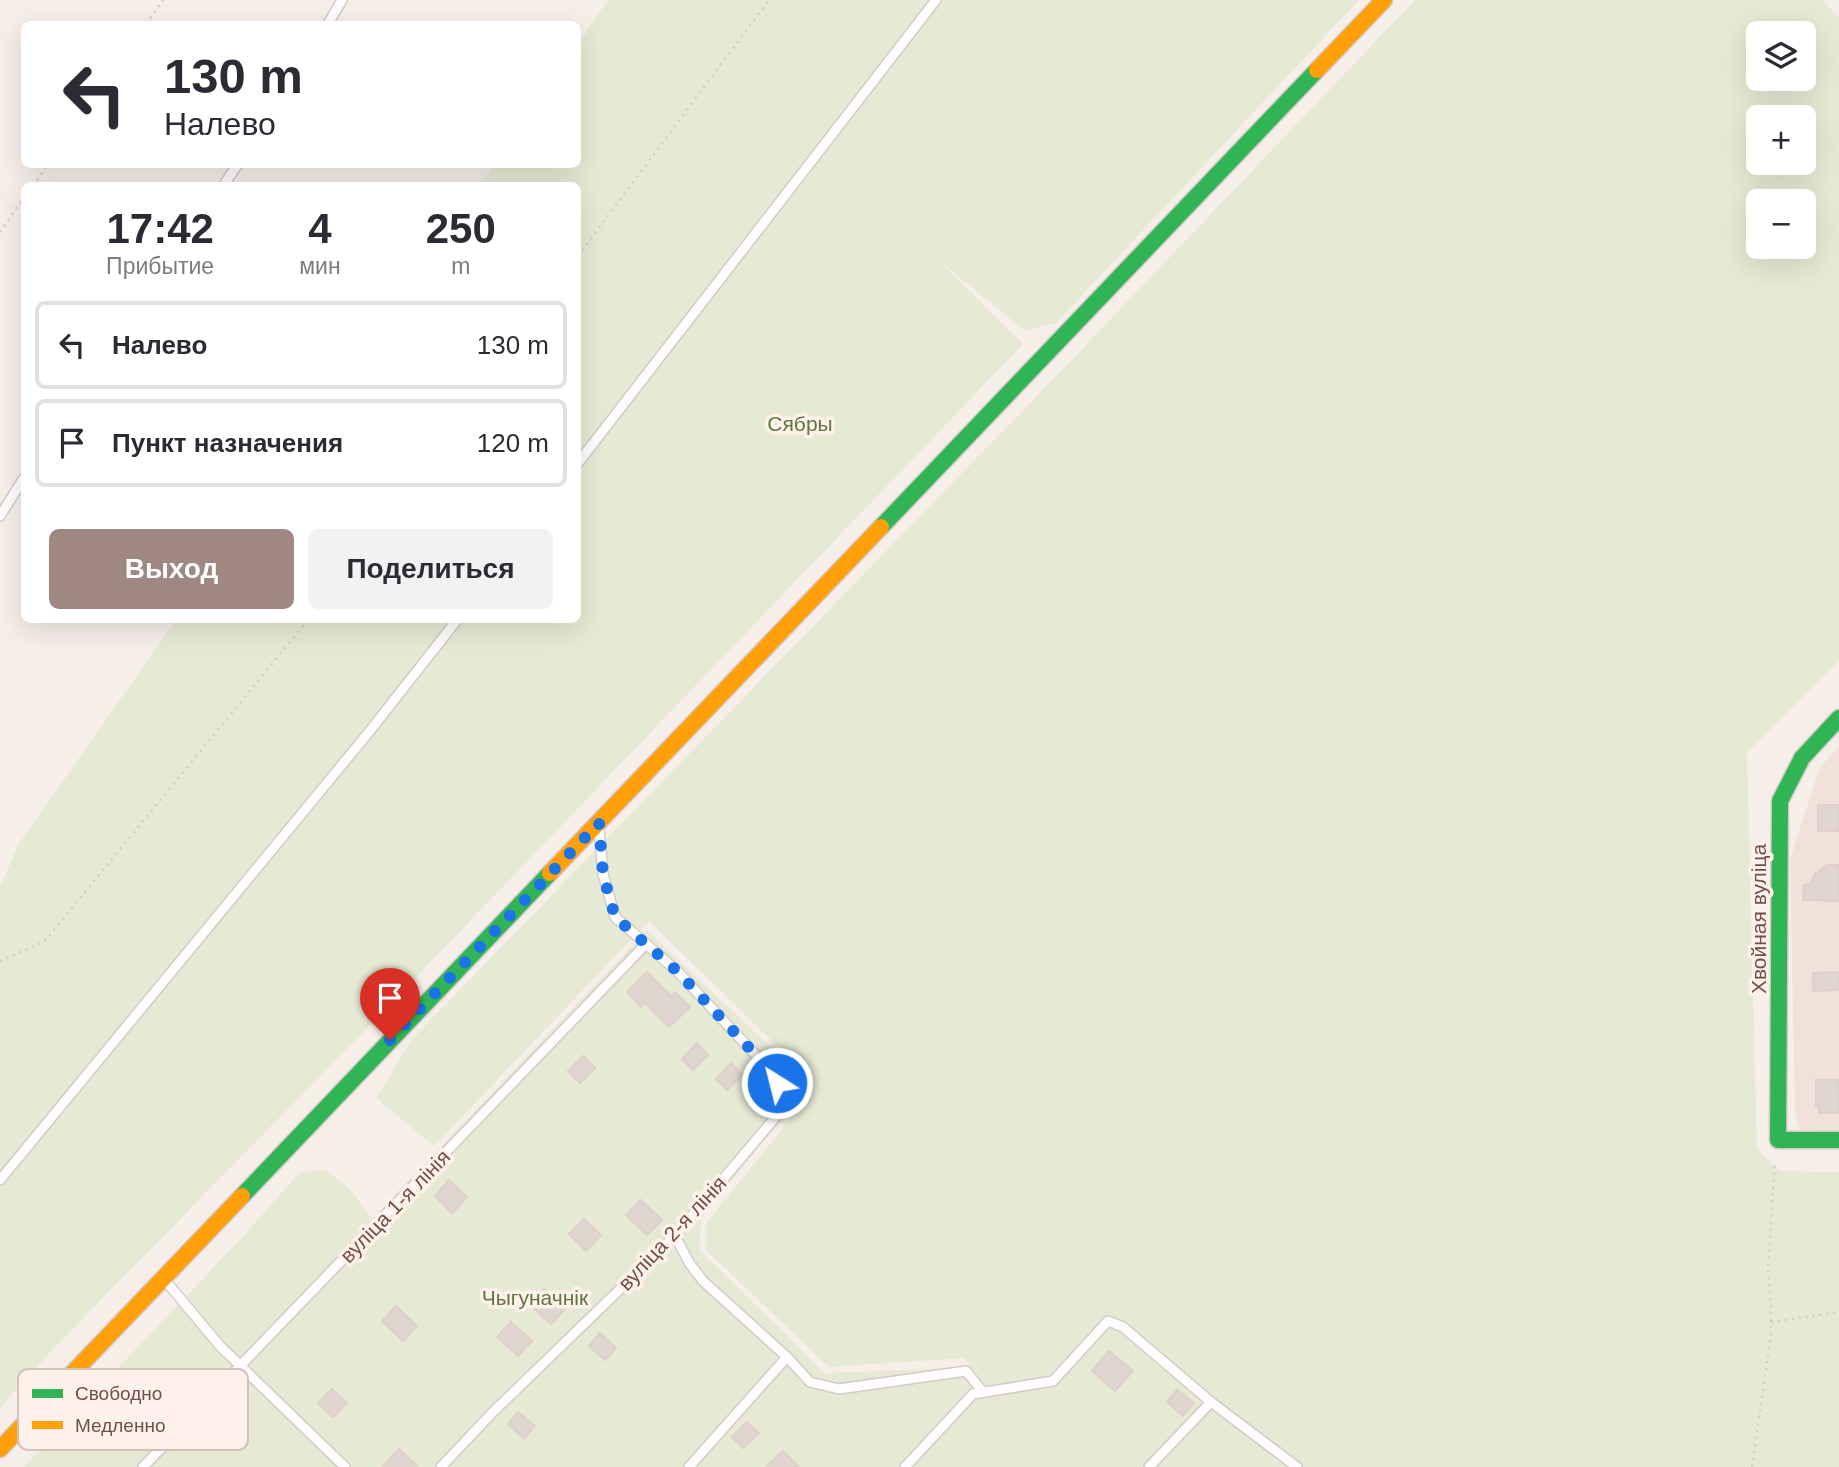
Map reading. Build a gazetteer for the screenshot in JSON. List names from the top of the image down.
{
  "streets": {
    "main road": ["Хвойная вуліца"],
    "lane": ["вуліца 1-я лінія", "вуліца 2-я лінія"]
  },
  "crossings": [
    ["вуліца 1-я лінія", "вуліца 2-я лінія"]
  ],
  "parks": ["Сябры", "Чыгуначнік"],
  "legend": ["Свободно", "Медленно"],
  "page": {
    "map_buttons": ["+", "−"],
    "turn": ["130 m", "Налево"],
    "eta": [
      "17:42",
      "Прибытие",
      "4",
      "мин",
      "250",
      "m"
    ],
    "list": [
      {
        "name": "Налево",
        "value": "130 m"
      },
      {
        "name": "Пункт назначения",
        "value": "120 m"
      }
    ],
    "buttons": ["Выход", "Поделиться"]
  }
}
